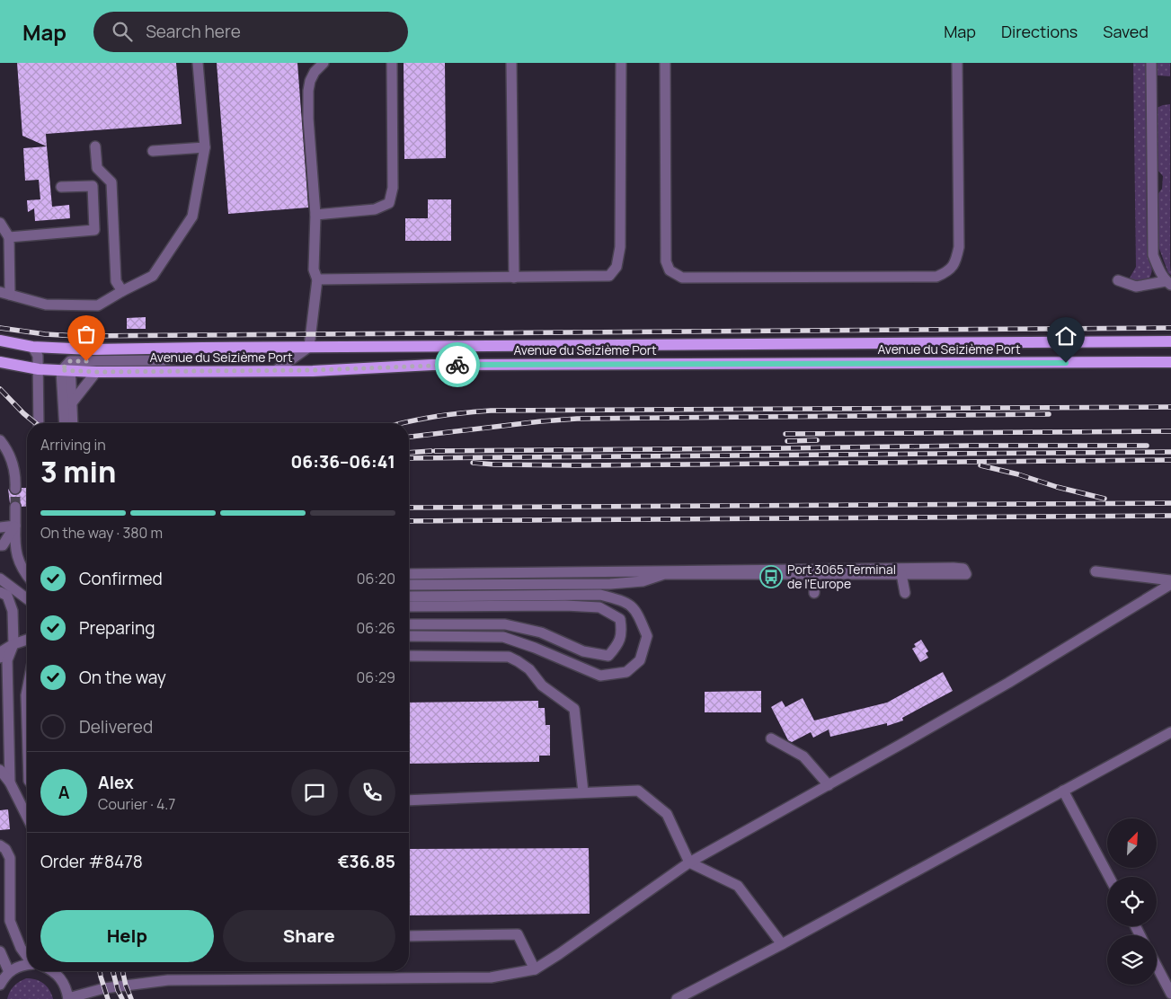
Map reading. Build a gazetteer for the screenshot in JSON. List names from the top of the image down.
{
  "streets": {
    "main road": ["Avenue du Seizième Port"]
  },
  "places": {
    "bus stop": ["Port 3065 Terminal de l'Europe"]
  },
  "north": "top right",
  "page": {
    "header": "Map",
    "search": "Search here",
    "nav": ["Map", "Directions", "Saved"],
    "heading": ["3 min", "Arriving in", "06:36–06:41"],
    "panel": [
      "Alex",
      "Courier · 4.7",
      "Order #8478",
      "€36.85"
    ],
    "bar": "On the way · 380 m",
    "list": [
      ["Confirmed", "06:20"],
      ["Preparing", "06:26"],
      ["On the way", "06:29"],
      "Delivered"
    ],
    "round": "A",
    "buttons": ["Help", "Share"]
  }
}
